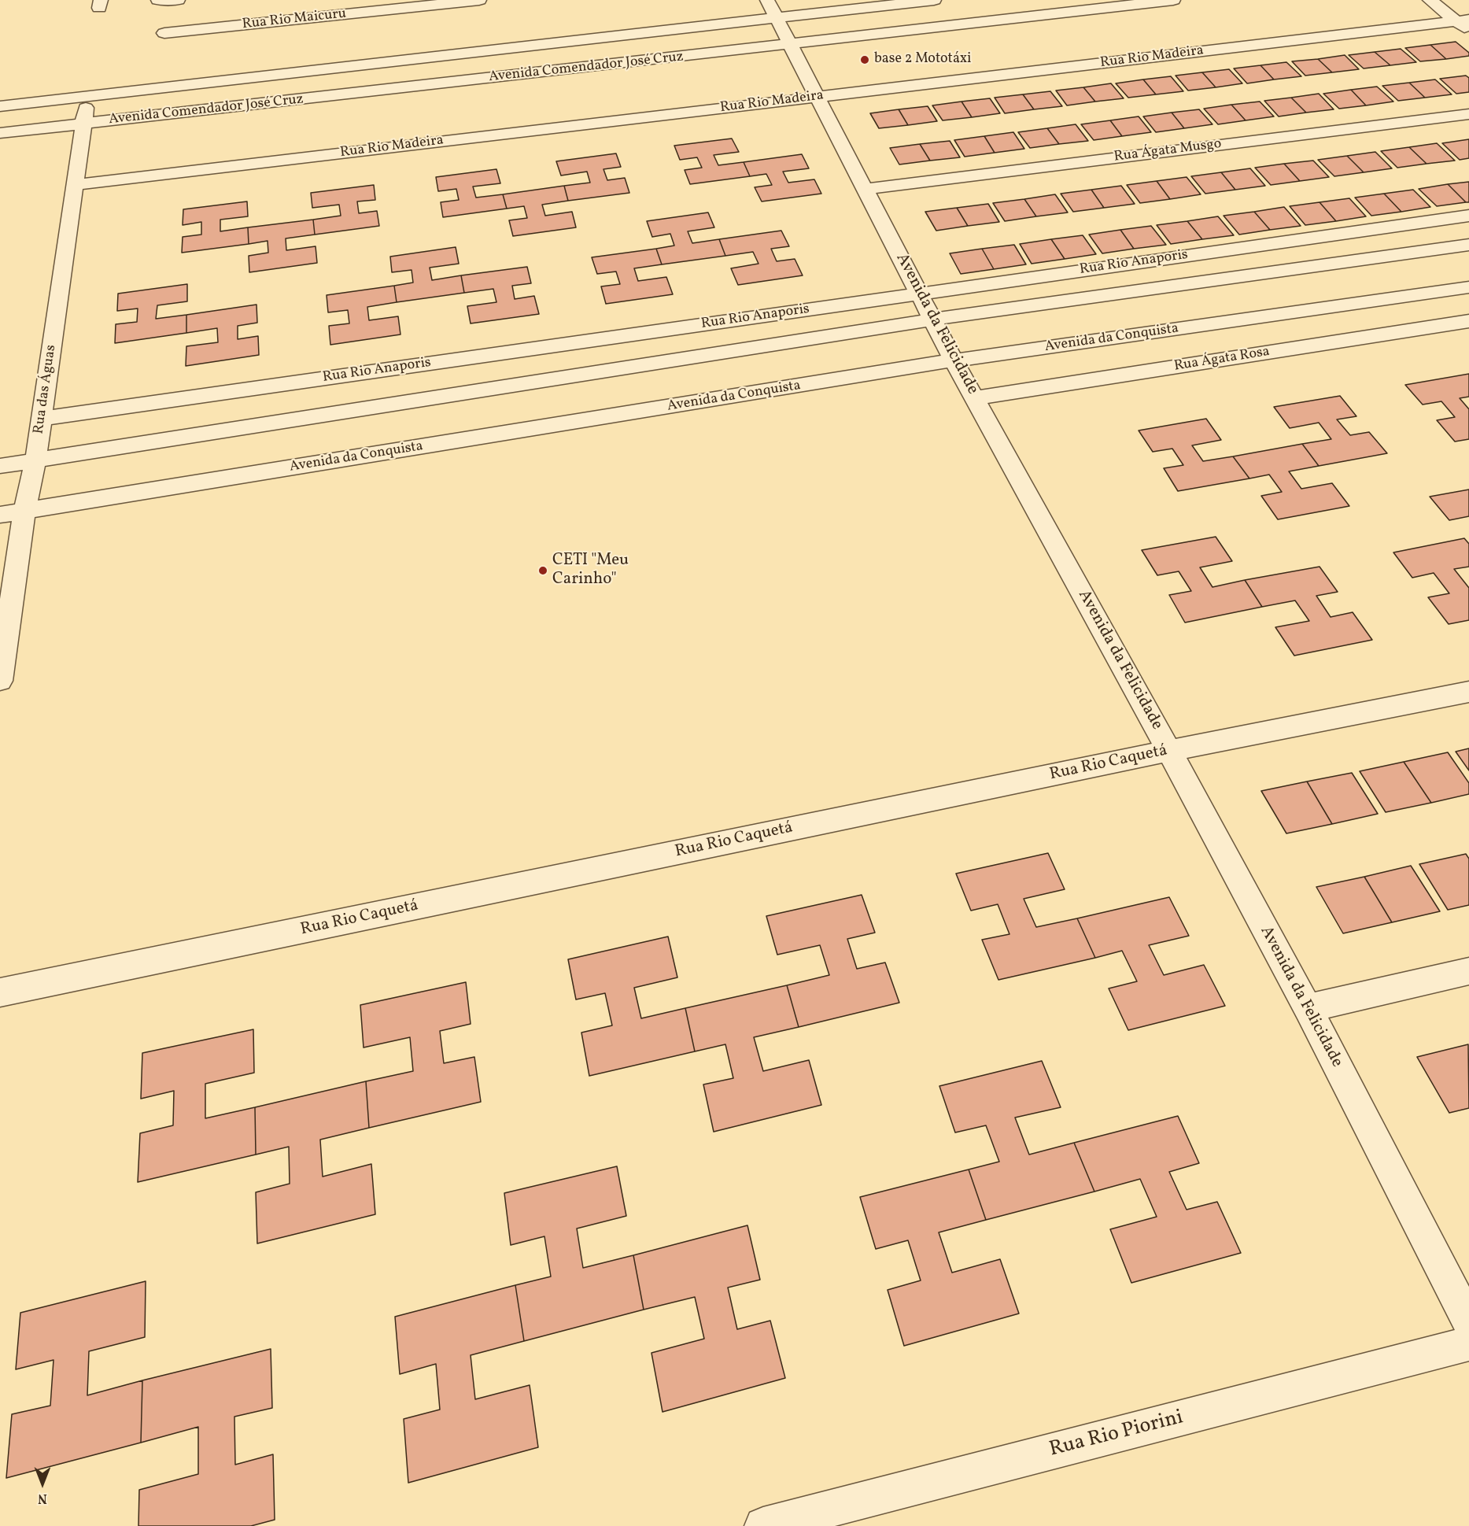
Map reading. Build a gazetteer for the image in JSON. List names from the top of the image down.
{
  "streets": {
    "street": [
      "Rua Rio Maicuru",
      "Rua Rio Madeira",
      "Avenida Comendador José Cruz",
      "Rua Ágata Musgo",
      "Rua Rio Anaporis",
      "Avenida da Felicidade",
      "Avenida da Conquista",
      "Rua Ágata Rosa",
      "Rua das Águas",
      "Rua Rio Caquetá",
      "Rua Rio Piorini"
    ]
  },
  "crossings": [
    ["Rua Rio Madeira", "Avenida da Felicidade"],
    ["Rua Rio Madeira", "Rua das Águas"],
    ["Avenida Comendador José Cruz", "Avenida da Felicidade"],
    ["Avenida Comendador José Cruz", "Rua das Águas"],
    ["Rua Ágata Musgo", "Avenida da Felicidade"],
    ["Rua Rio Anaporis", "Avenida da Felicidade"],
    ["Rua Rio Anaporis", "Rua das Águas"],
    ["Avenida da Felicidade", "Avenida da Conquista"],
    ["Avenida da Felicidade", "Rua Ágata Rosa"],
    ["Avenida da Felicidade", "Rua Rio Caquetá"],
    ["Avenida da Conquista", "Rua das Águas"]
  ],
  "places": ["base 2 Mototáxi", "CETI \"Meu Carinho\""],
  "north": "bottom"
}
